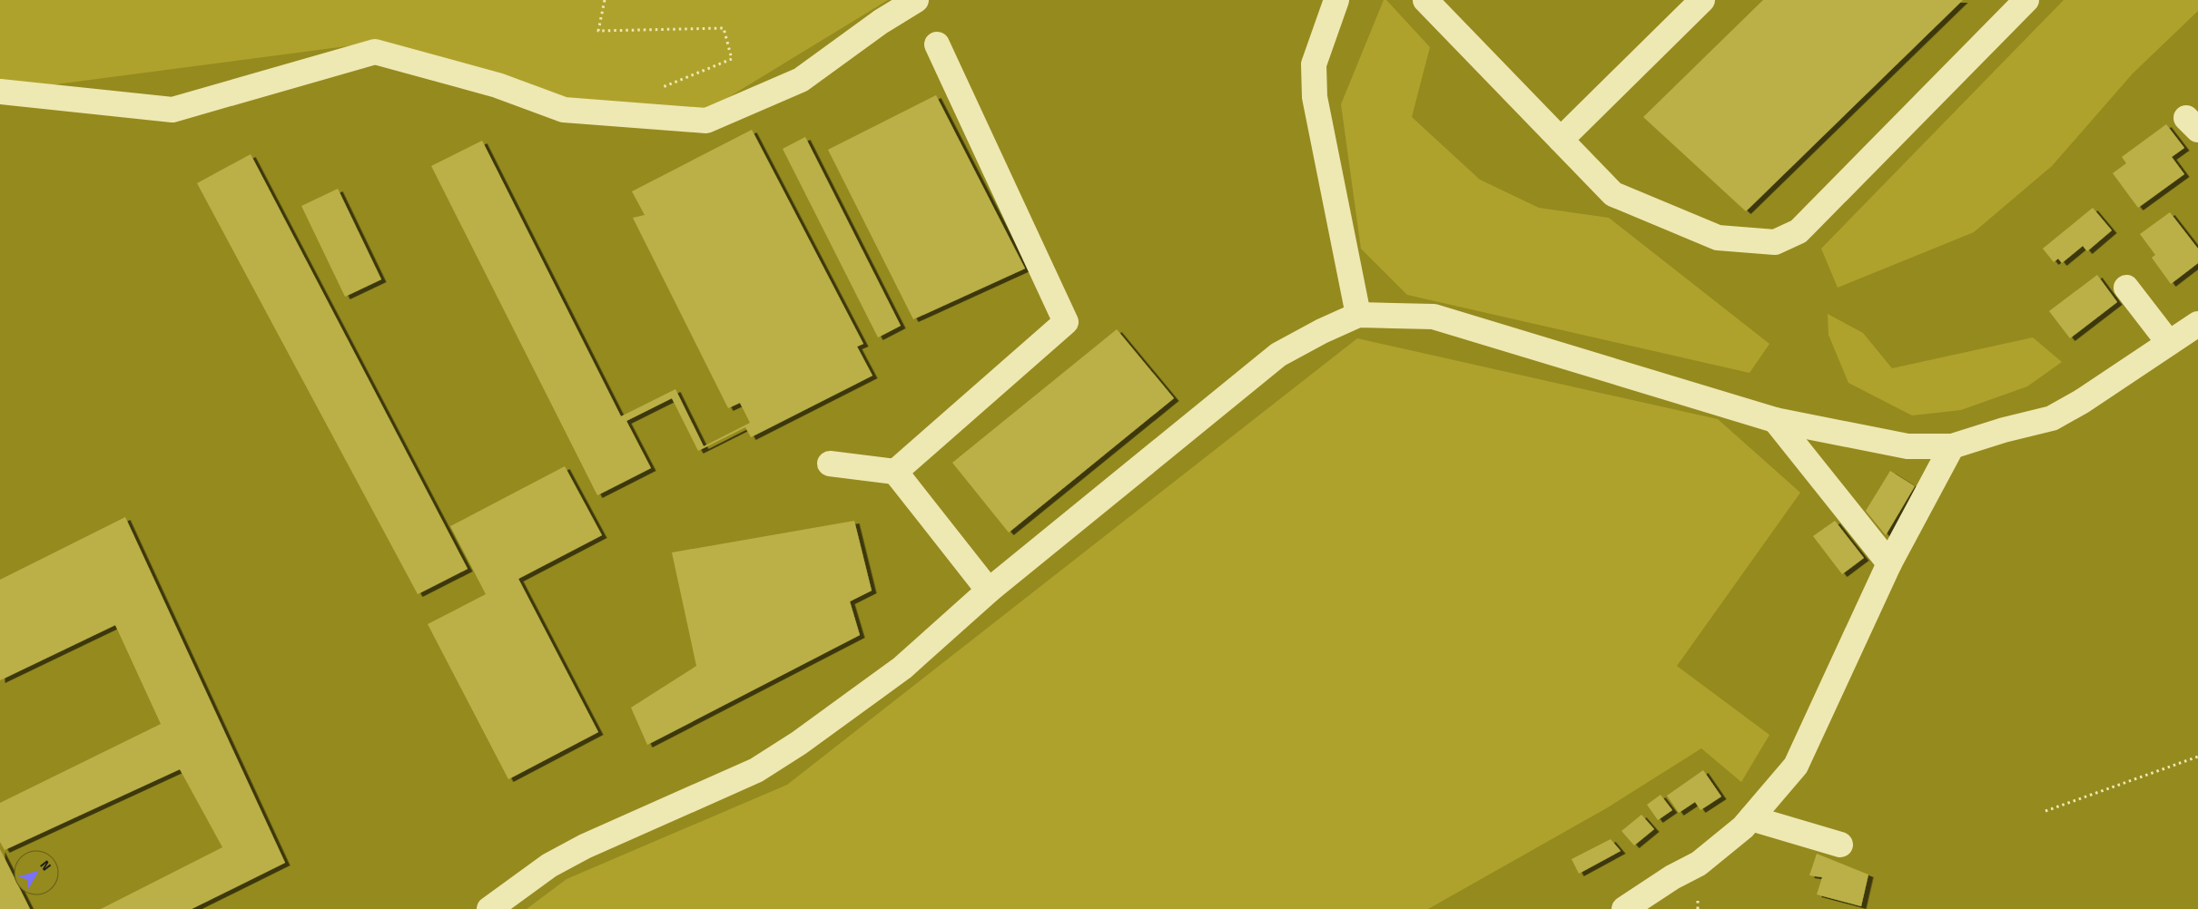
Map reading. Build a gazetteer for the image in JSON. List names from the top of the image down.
{
  "north": "top right"
}
